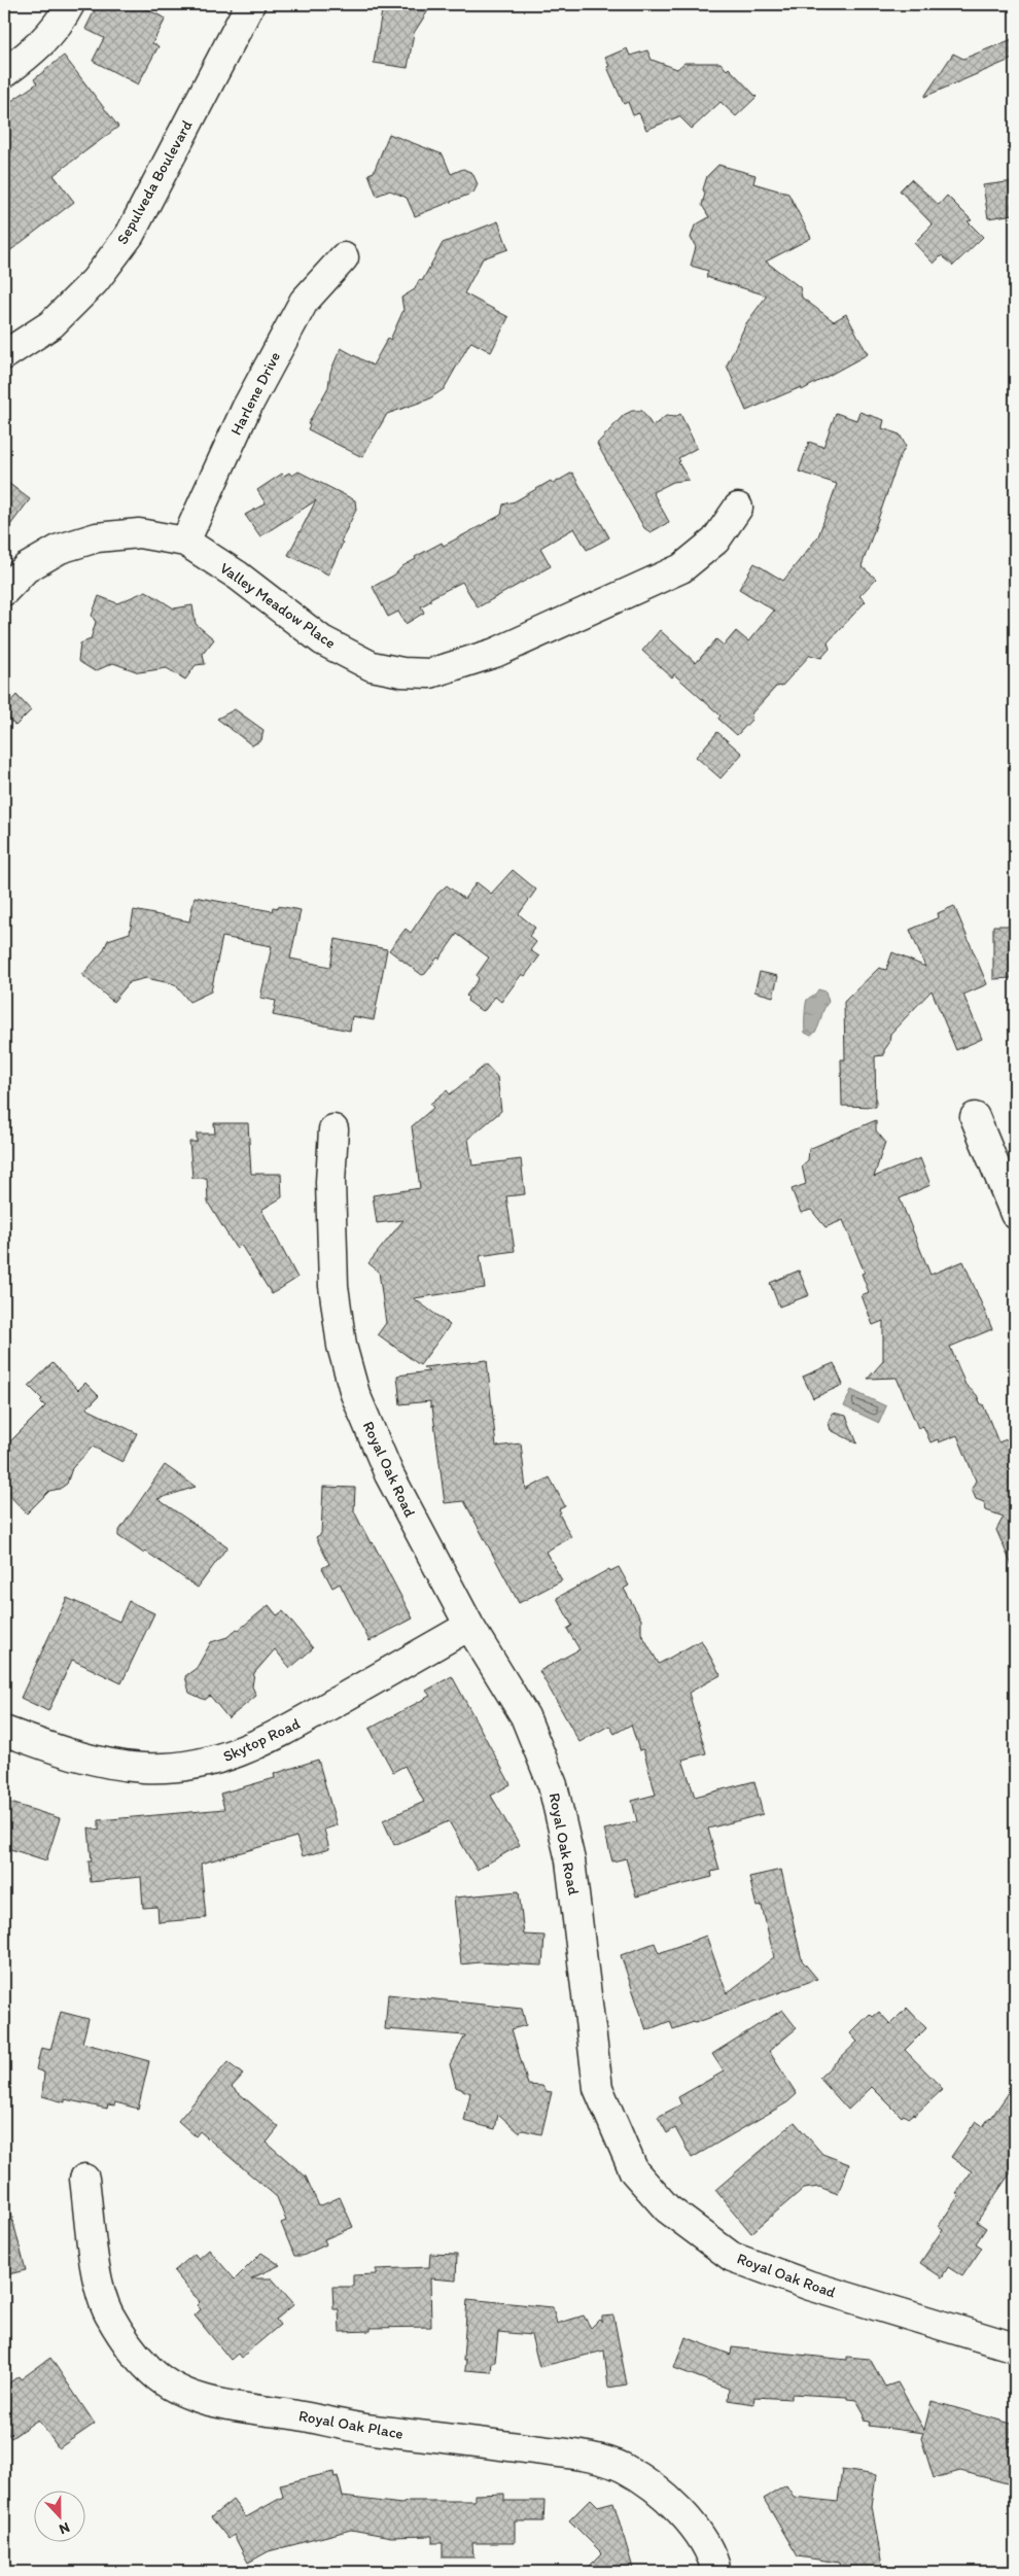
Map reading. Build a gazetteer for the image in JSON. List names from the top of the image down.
{
  "streets": {
    "street": [
      "Sepulveda Boulevard",
      "Harlene Drive",
      "Valley Meadow Place",
      "Royal Oak Road",
      "Skytop Road",
      "Royal Oak Place"
    ]
  },
  "crossings": [
    ["Harlene Drive", "Valley Meadow Place"],
    ["Royal Oak Road", "Skytop Road"]
  ],
  "north": "bottom"
}
